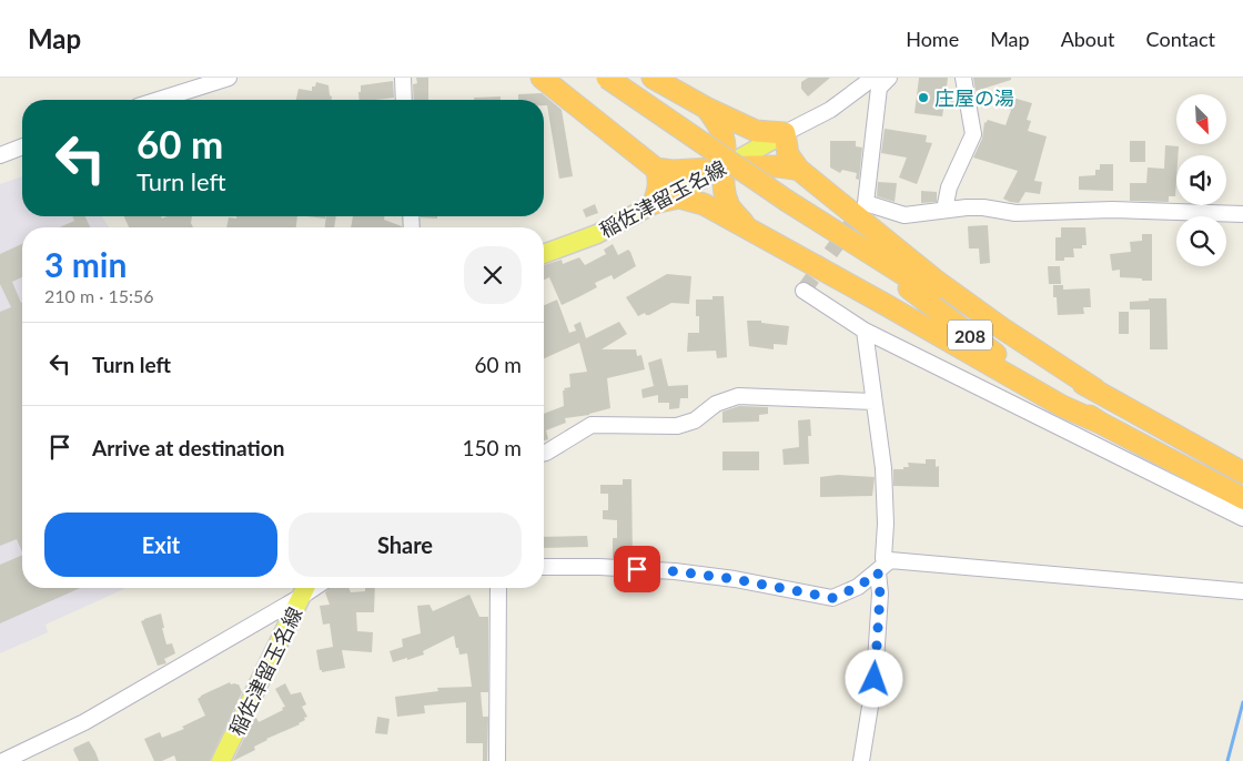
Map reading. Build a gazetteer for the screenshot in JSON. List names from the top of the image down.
{
  "streets": {
    "highway": ["208"],
    "main road": ["稲佐津留玉名線"]
  },
  "places": ["庄屋の湯"],
  "north": "bottom right",
  "page": {
    "header": "Map",
    "nav": [
      "Home",
      "Map",
      "About",
      "Contact"
    ],
    "turn": ["60 m", "Turn left"],
    "heading": ["3 min", "210 m · 15:56"],
    "list": [
      {
        "name": "Turn left",
        "value": "60 m"
      },
      {
        "name": "Arrive at destination",
        "value": "150 m"
      }
    ],
    "buttons": ["Exit", "Share"]
  }
}
